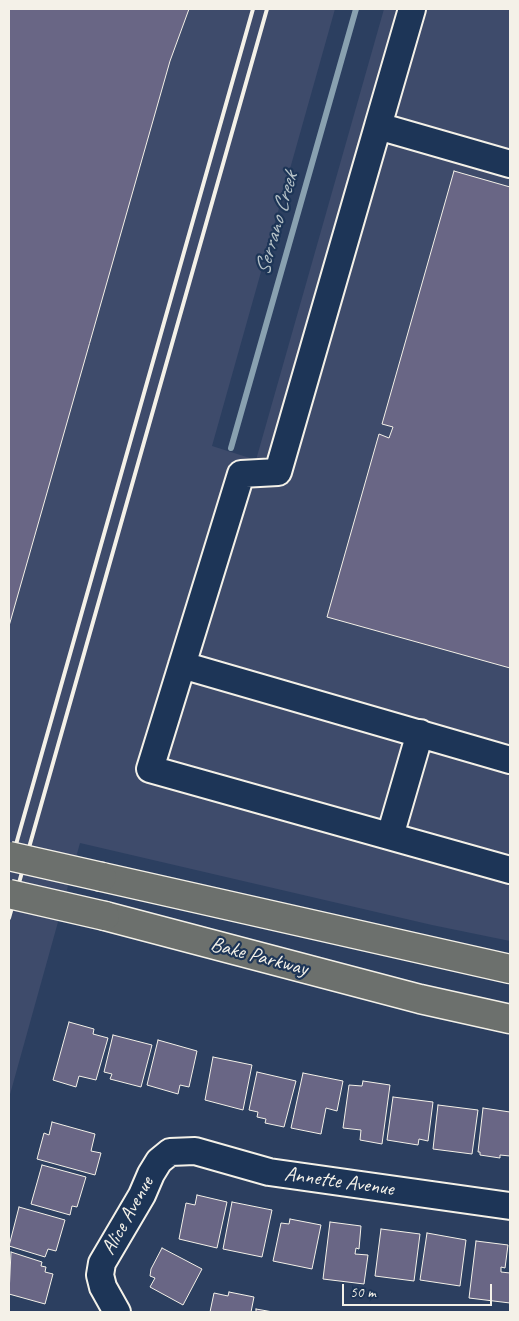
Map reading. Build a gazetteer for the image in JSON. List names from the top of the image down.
{
  "streets": {
    "main road": ["Bake Parkway"],
    "street": ["Annette Avenue", "Alice Avenue"]
  },
  "crossings": [
    ["Annette Avenue", "Alice Avenue"]
  ],
  "water": ["Serrano Creek"],
  "scale_bar": "50 m"
}
